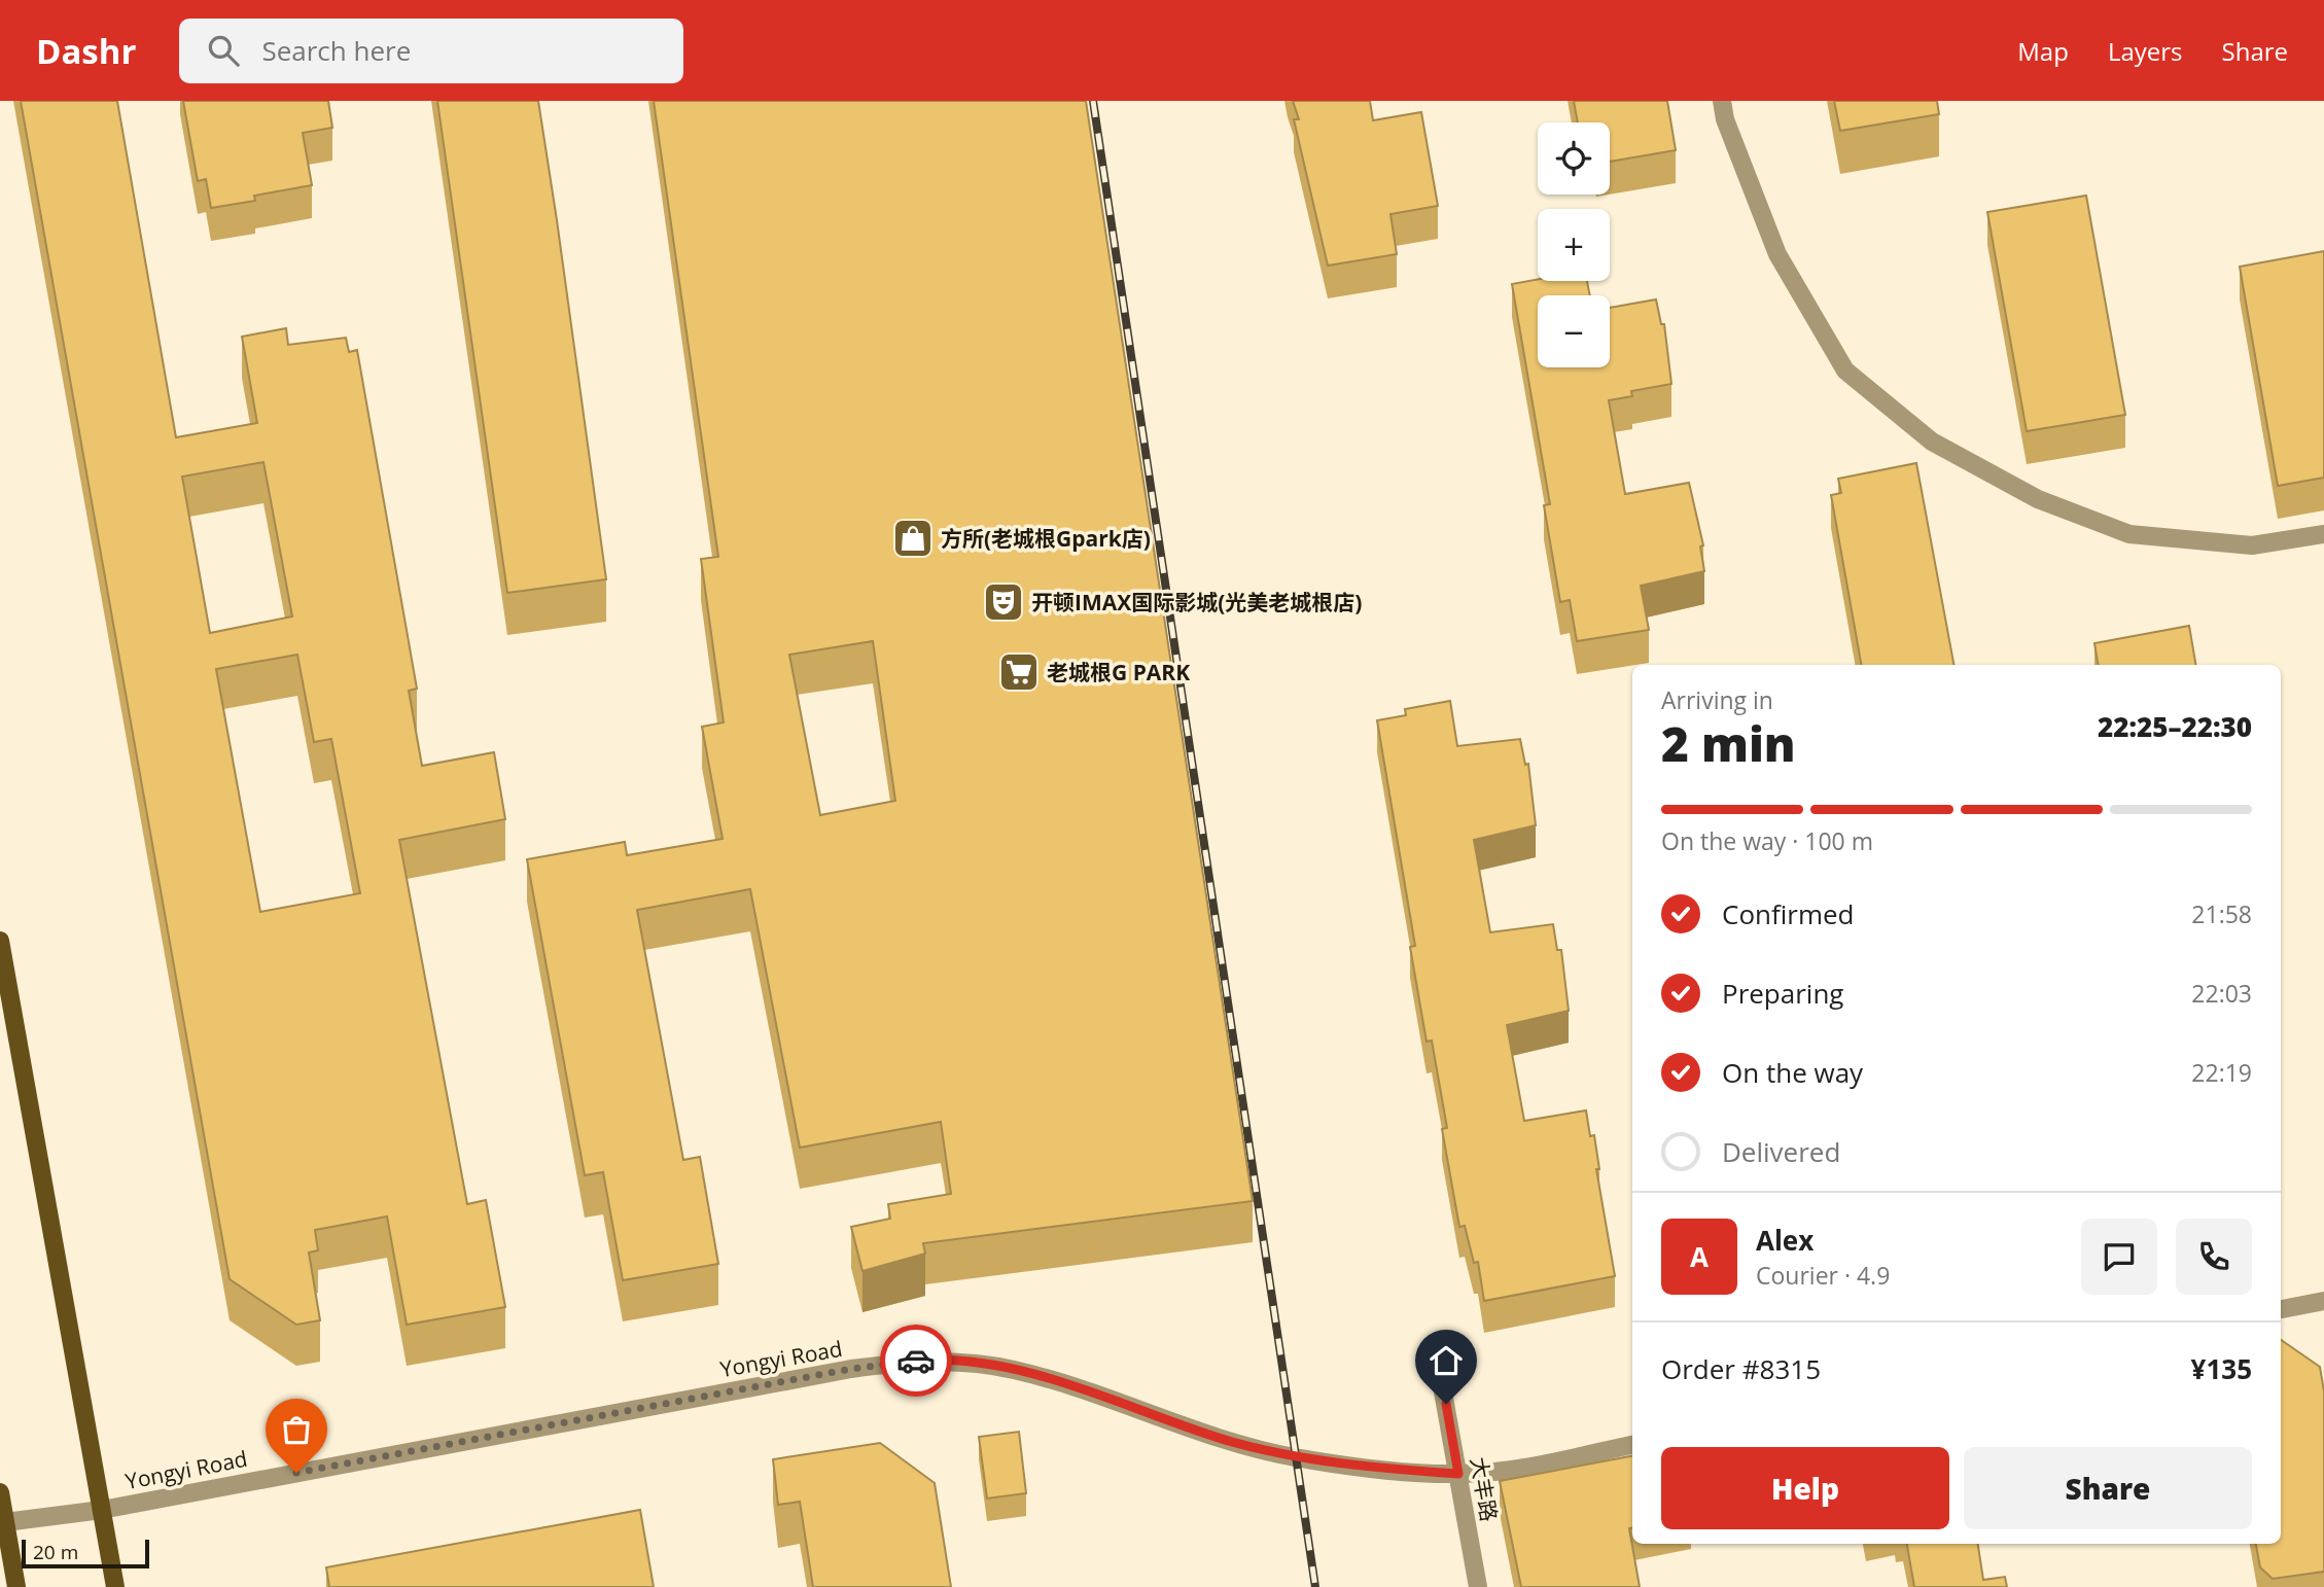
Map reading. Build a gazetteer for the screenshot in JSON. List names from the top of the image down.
{
  "streets": {
    "street": ["Yongyi Road", "大丰路"]
  },
  "crossings": [
    ["Yongyi Road", "大丰路"]
  ],
  "places": {
    "shop": ["方所(老城根Gpark店)"],
    "theatre": ["开顿IMAX国际影城(光美老城根店)"],
    "supermarket": ["老城根G PARK"]
  },
  "scale_bar": "20 m",
  "page": {
    "header": "Dashr",
    "search": "Search here",
    "nav": ["Map", "Layers", "Share"],
    "map_buttons": ["+", "−"],
    "heading": ["2 min", "Arriving in", "22:25–22:30"],
    "panel": [
      "Alex",
      "Courier · 4.9",
      "Order #8315",
      "¥135"
    ],
    "bar": "On the way · 100 m",
    "list": [
      ["Confirmed", "21:58"],
      ["Preparing", "22:03"],
      ["On the way", "22:19"],
      "Delivered"
    ],
    "round": "A",
    "buttons": ["Help", "Share"],
    "scale": "20 m"
  }
}
